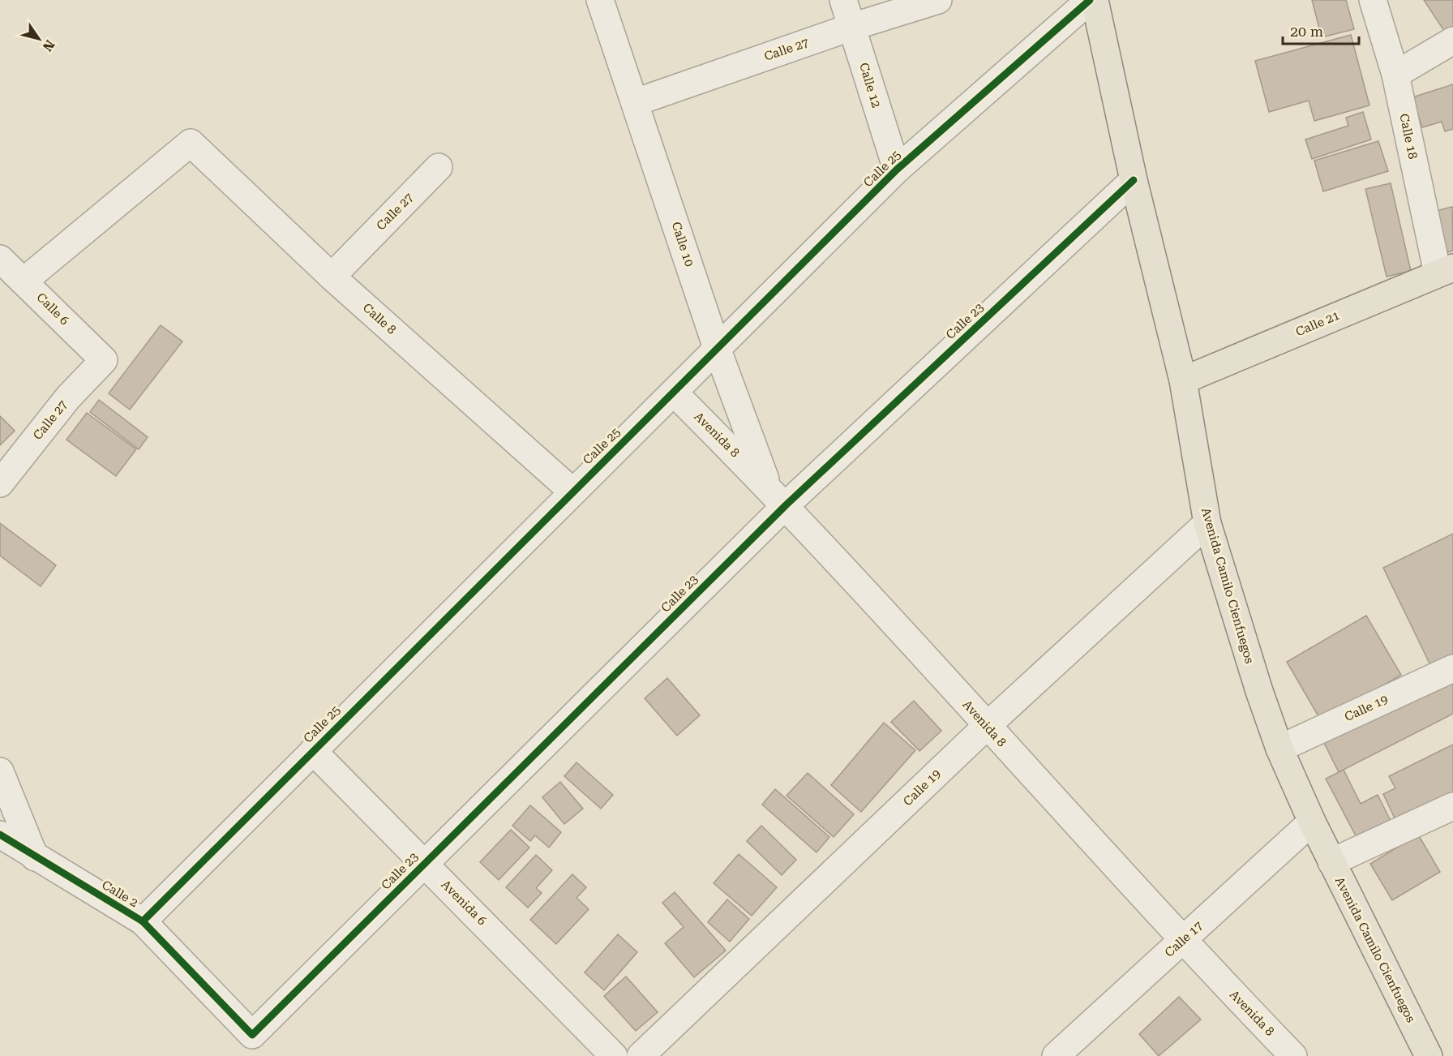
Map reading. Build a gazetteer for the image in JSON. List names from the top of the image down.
{
  "streets": {
    "main road": ["Calle 21", "Avenida Camilo Cienfuegos"],
    "street": [
      "Calle 27",
      "Calle 12",
      "Calle 18",
      "Calle 25",
      "Calle 10",
      "Calle 6",
      "Calle 8",
      "Calle 23",
      "Avenida 8",
      "Calle 19",
      "Calle 2",
      "Avenida 6",
      "Calle 17"
    ]
  },
  "crossings": [
    ["Calle 27", "Calle 12"],
    ["Calle 27", "Calle 10"],
    ["Calle 27", "Calle 6"],
    ["Calle 27", "Calle 8"],
    ["Calle 12", "Calle 25"],
    ["Calle 18", "Calle 21"],
    ["Calle 25", "Calle 10"],
    ["Calle 25", "Calle 8"],
    ["Calle 25", "Avenida 8"],
    ["Calle 25", "Calle 2"],
    ["Calle 25", "Avenida 6"],
    ["Calle 10", "Calle 23"],
    ["Calle 10", "Avenida 8"],
    ["Calle 6", "Calle 8"],
    ["Calle 23", "Avenida 8"],
    ["Calle 23", "Avenida Camilo Cienfuegos"],
    ["Calle 23", "Calle 2"],
    ["Calle 23", "Avenida 6"],
    ["Calle 21", "Avenida Camilo Cienfuegos"],
    ["Avenida 8", "Calle 19"],
    ["Avenida 8", "Calle 17"],
    ["Avenida Camilo Cienfuegos", "Calle 19"],
    ["Avenida Camilo Cienfuegos", "Calle 17"]
  ],
  "scale_bar": "20 m",
  "north": "bottom right"
}
